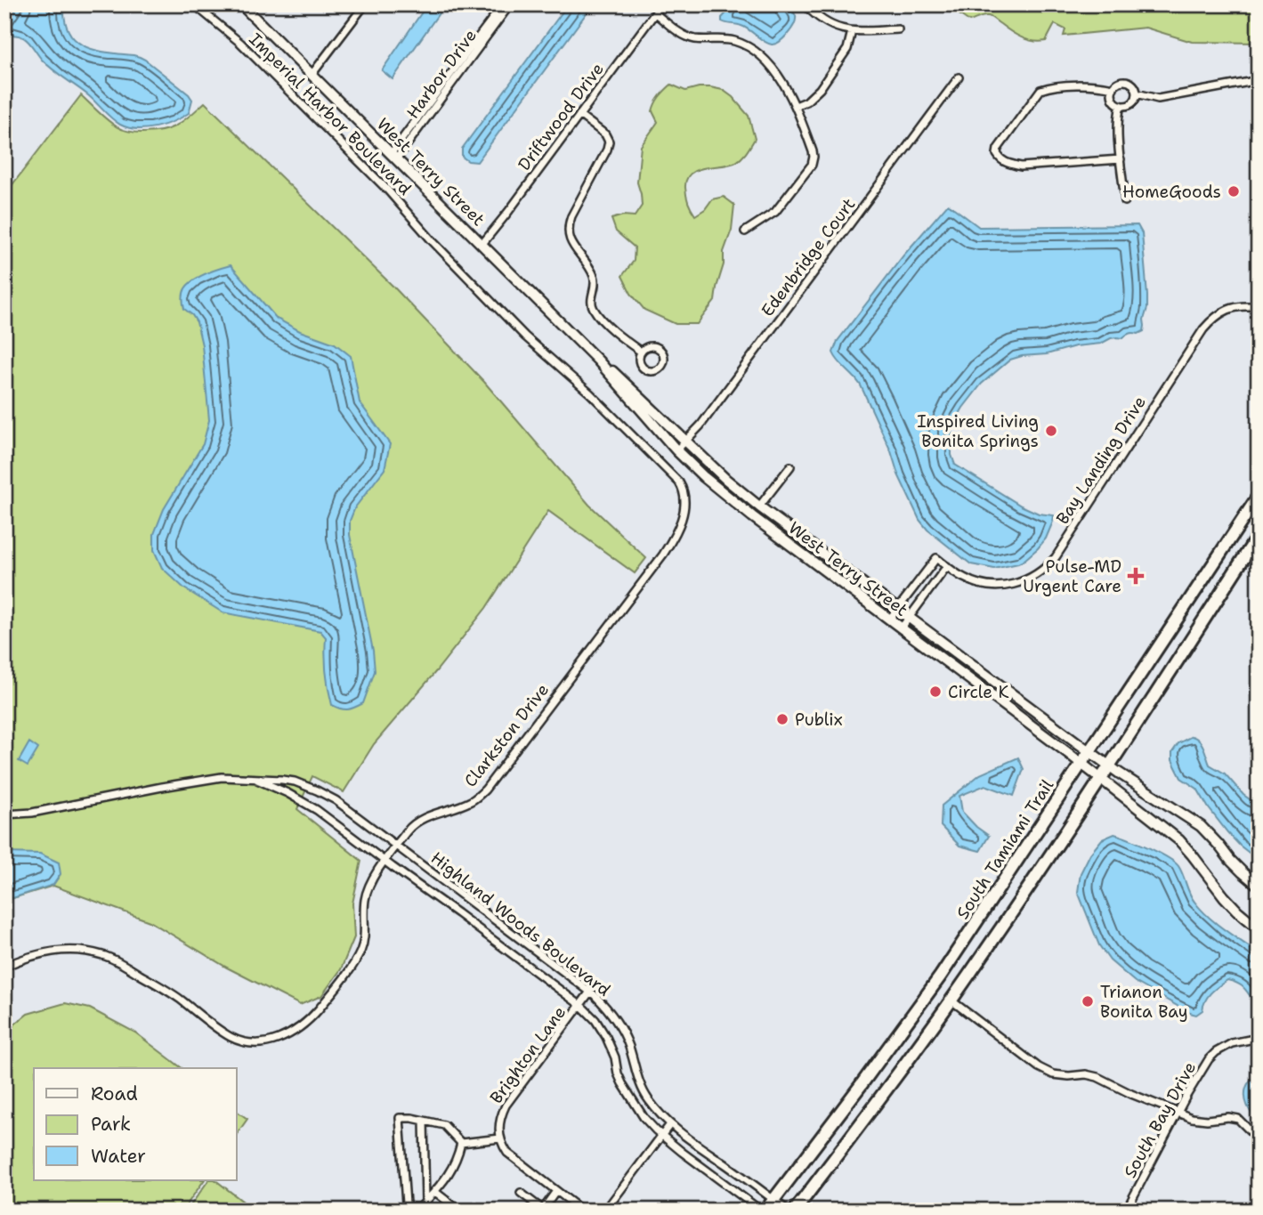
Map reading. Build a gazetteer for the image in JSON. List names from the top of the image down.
{
  "streets": {
    "main road": ["South Tamiami Trail"],
    "street": [
      "Harbor Drive",
      "Imperial Harbor Boulevard",
      "Driftwood Drive",
      "West Terry Street",
      "Edenbridge Court",
      "Bay Landing Drive",
      "Clarkston Drive",
      "Highland Woods Boulevard",
      "Brighton Lane",
      "South Bay Drive"
    ]
  },
  "crossings": [
    ["Harbor Drive", "West Terry Street"],
    ["Imperial Harbor Boulevard", "Clarkston Drive"],
    ["Driftwood Drive", "West Terry Street"],
    ["West Terry Street", "Edenbridge Court"],
    ["West Terry Street", "Bay Landing Drive"],
    ["West Terry Street", "South Tamiami Trail"],
    ["Clarkston Drive", "Highland Woods Boulevard"],
    ["South Tamiami Trail", "Highland Woods Boulevard"],
    ["Highland Woods Boulevard", "Brighton Lane"]
  ],
  "places": {
    "other": [
      "HomeGoods",
      "Inspired Living Bonita Springs",
      "Circle K",
      "Publix",
      "Trianon Bonita Bay"
    ],
    "health": ["Pulse-MD Urgent Care"]
  },
  "legend": ["Road", "Park", "Water"]
}
